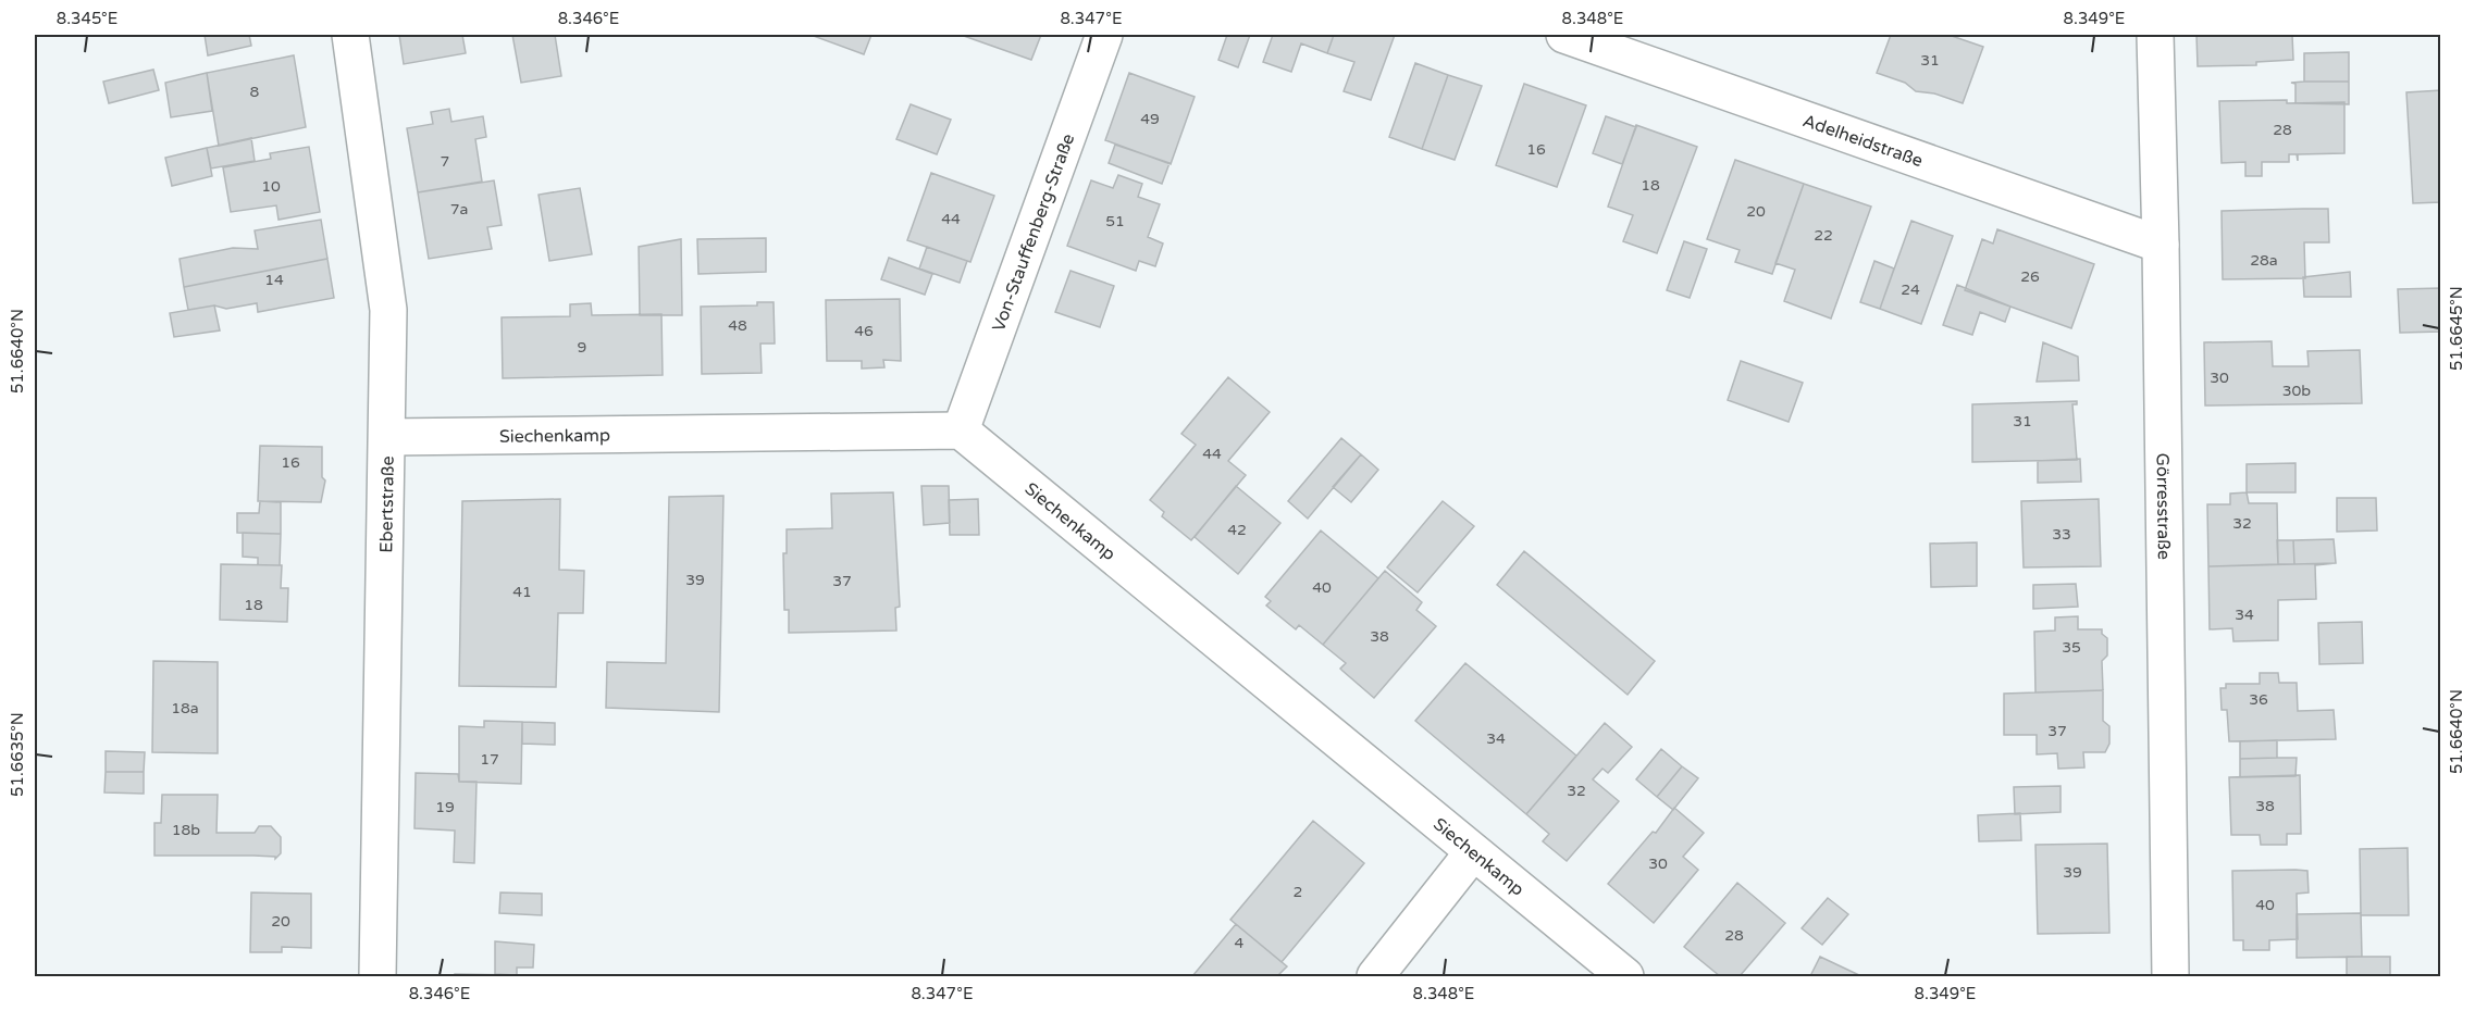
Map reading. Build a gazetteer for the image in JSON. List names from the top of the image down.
{
  "streets": {
    "street": [
      "Adelheidstraße",
      "Von-Stauffenberg-Straße",
      "Siechenkamp",
      "Ebertstraße",
      "Görresstraße"
    ]
  },
  "crossings": [
    ["Adelheidstraße", "Görresstraße"],
    ["Von-Stauffenberg-Straße", "Siechenkamp"],
    ["Siechenkamp", "Ebertstraße"]
  ],
  "house_numbers": [
    "31",
    "8",
    "49",
    "28",
    "16",
    "7",
    "18",
    "10",
    "7a",
    "20",
    "44",
    "51",
    "22",
    "28a",
    "26",
    "14",
    "24",
    "48",
    "46",
    "9",
    "30",
    "30b",
    "31",
    "44",
    "16",
    "32",
    "42",
    "33",
    "39",
    "37",
    "40",
    "41",
    "18",
    "34",
    "38",
    "35",
    "36",
    "18a",
    "37",
    "34",
    "17",
    "32",
    "38",
    "19",
    "18b",
    "30",
    "39",
    "2",
    "40",
    "20",
    "28",
    "4"
  ],
  "coordinates": [
    "8.345°E",
    "8.346°E",
    "8.347°E",
    "8.348°E",
    "8.349°E",
    "51.6645°N",
    "51.6640°N",
    "51.6635°N"
  ]
}
